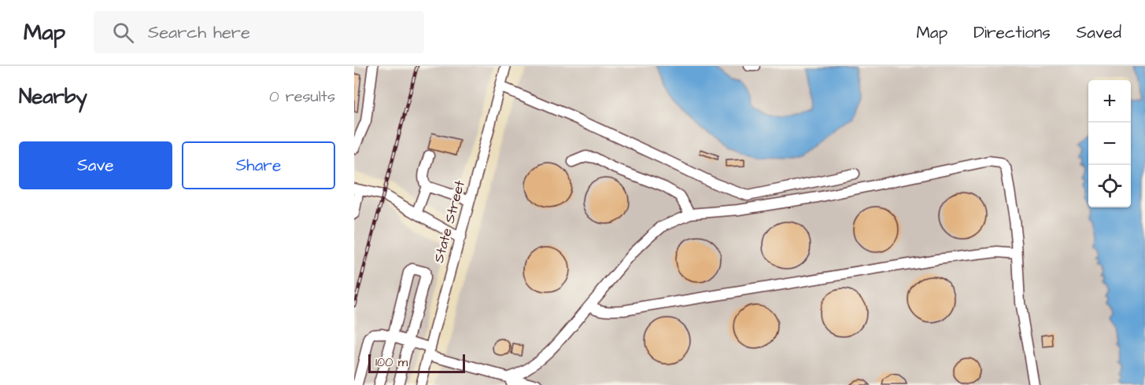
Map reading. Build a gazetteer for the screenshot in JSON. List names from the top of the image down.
{
  "streets": {
    "street": ["State Street"]
  },
  "scale_bar": "100 m",
  "page": {
    "header": "Map",
    "search": "Search here",
    "nav": ["Map", "Directions", "Saved"],
    "heading": ["Nearby", "0 results"],
    "map_buttons": ["+", "−"],
    "buttons": ["Save", "Share"],
    "scale": "100 m"
  }
}
